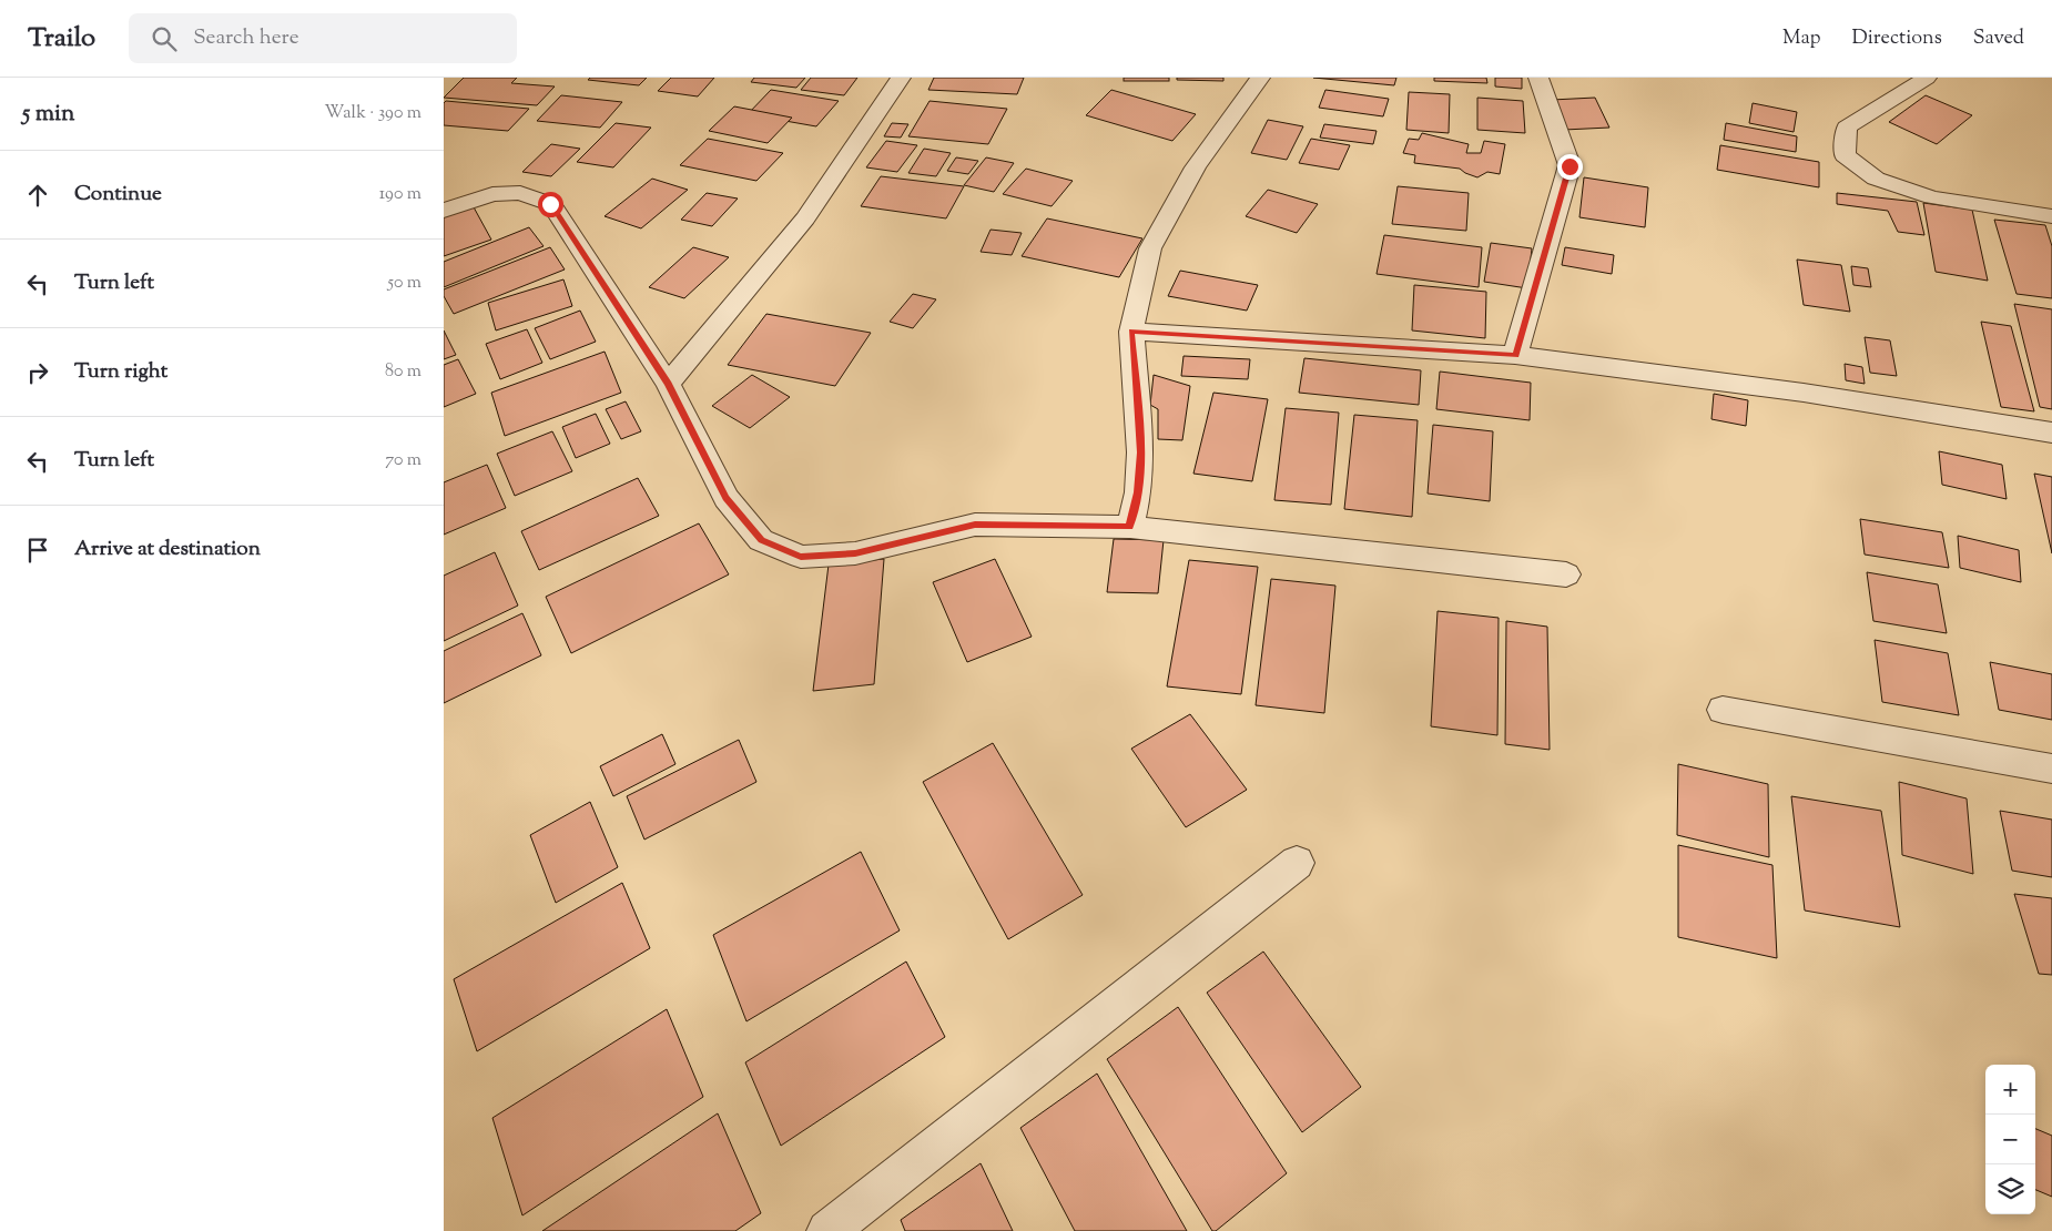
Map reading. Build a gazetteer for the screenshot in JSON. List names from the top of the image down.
{
  "page": {
    "header": "Trailo",
    "search": "Search here",
    "nav": ["Map", "Directions", "Saved"],
    "heading": ["5 min", "Walk · 390 m"],
    "list": [
      ["Continue", "190 m"],
      ["Turn left", "50 m"],
      ["Turn right", "80 m"],
      ["Turn left", "70 m"],
      "Arrive at destination"
    ],
    "map_buttons": ["+", "−"]
  }
}
